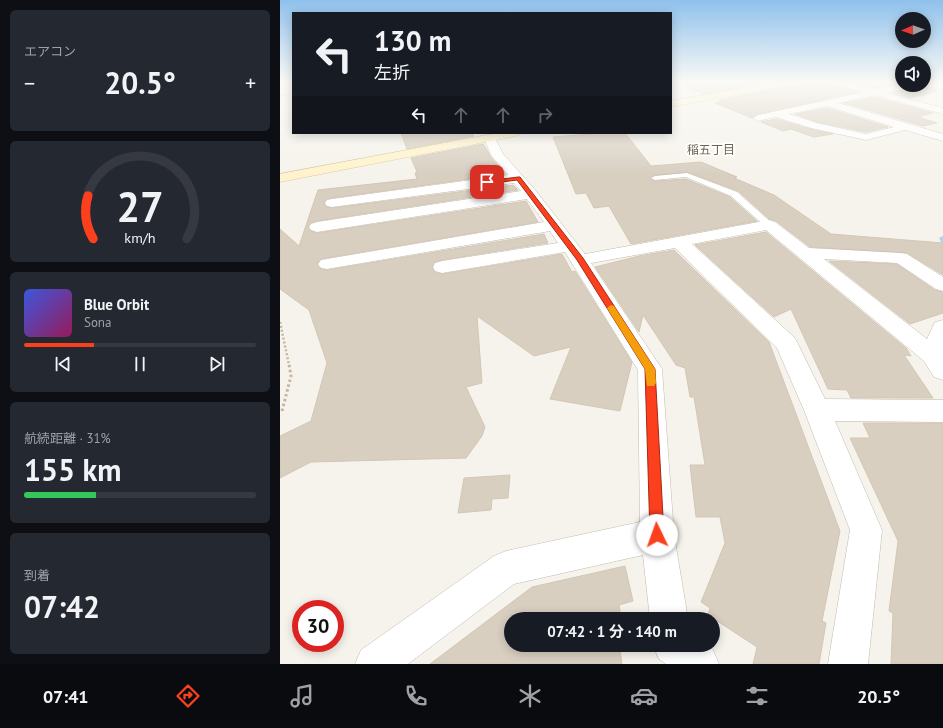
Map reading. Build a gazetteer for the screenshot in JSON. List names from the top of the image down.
{
  "districts": ["稲五丁目"],
  "north": "left",
  "page": {
    "tile": [
      "エアコン",
      ["航続距離 · 31%", "155 km"],
      ["到着", "07:42"]
    ],
    "turn": ["130 m", "左折"],
    "heat": ["−", "20.5°", "+"],
    "song": ["Blue Orbit", "Sona"],
    "limit": "30",
    "trip": "07:42 · 1 分 · 140 m",
    "tabs": ["07:41", "20.5°"],
    "gauge": ["27", "km/h"]
  }
}
